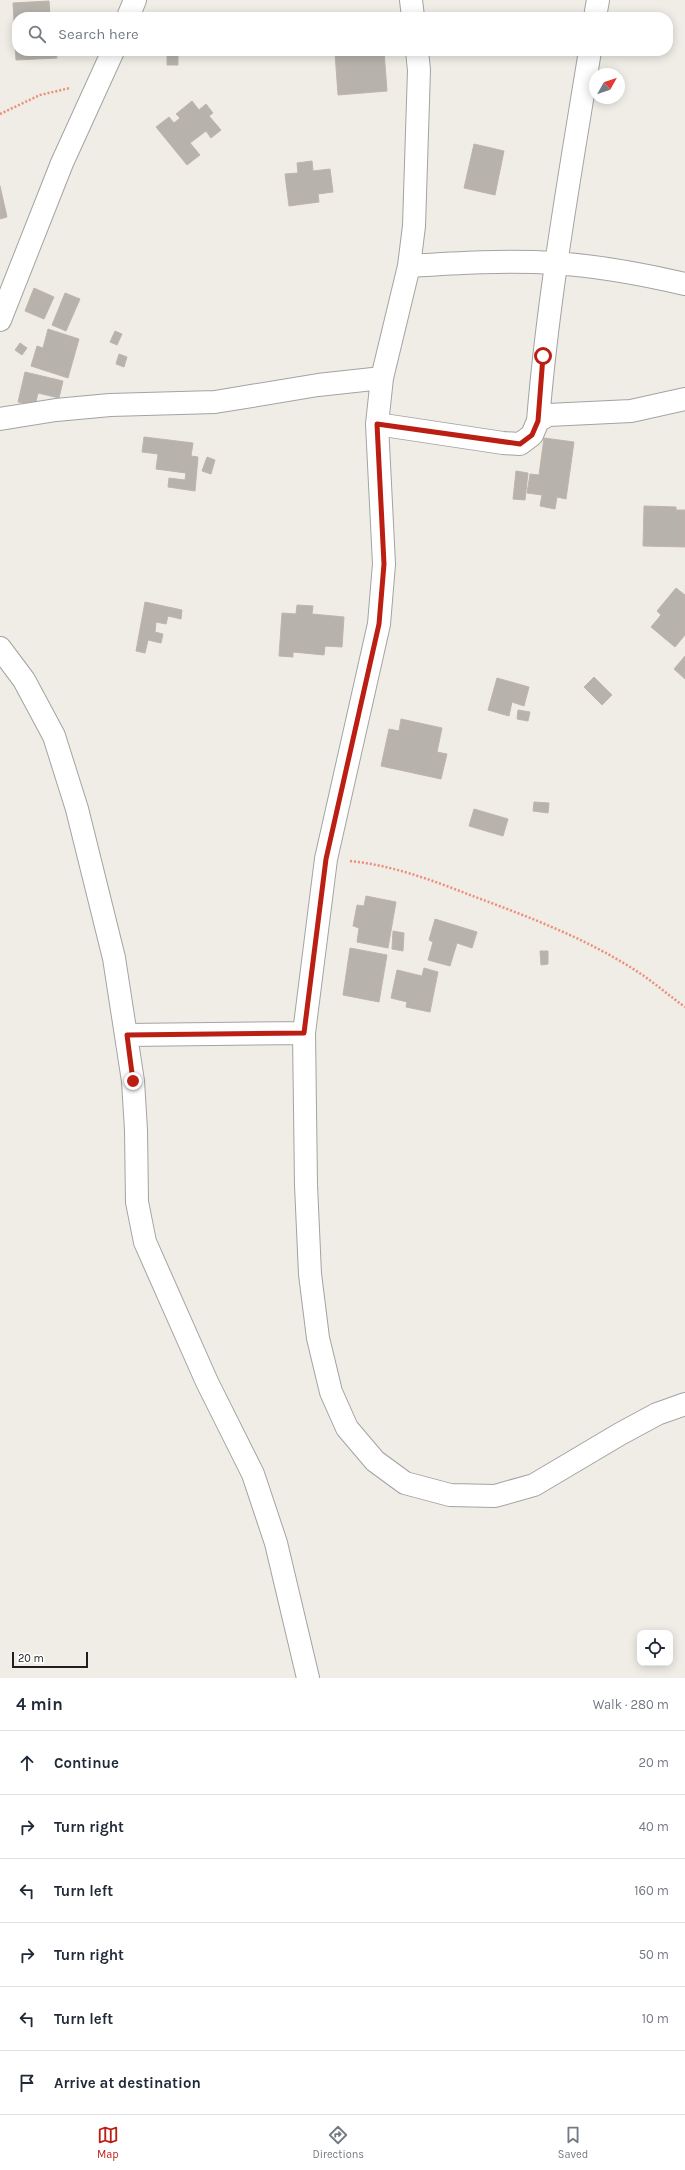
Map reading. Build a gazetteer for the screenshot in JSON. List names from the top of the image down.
{
  "scale_bar": "20 m",
  "north": "top right",
  "page": {
    "search": "Search here",
    "scale": "20 m",
    "heading": ["4 min", "Walk · 280 m"],
    "list": [
      ["Continue", "20 m"],
      ["Turn right", "40 m"],
      ["Turn left", "160 m"],
      ["Turn right", "50 m"],
      ["Turn left", "10 m"],
      "Arrive at destination"
    ],
    "nav": ["Map", "Directions", "Saved"]
  }
}
